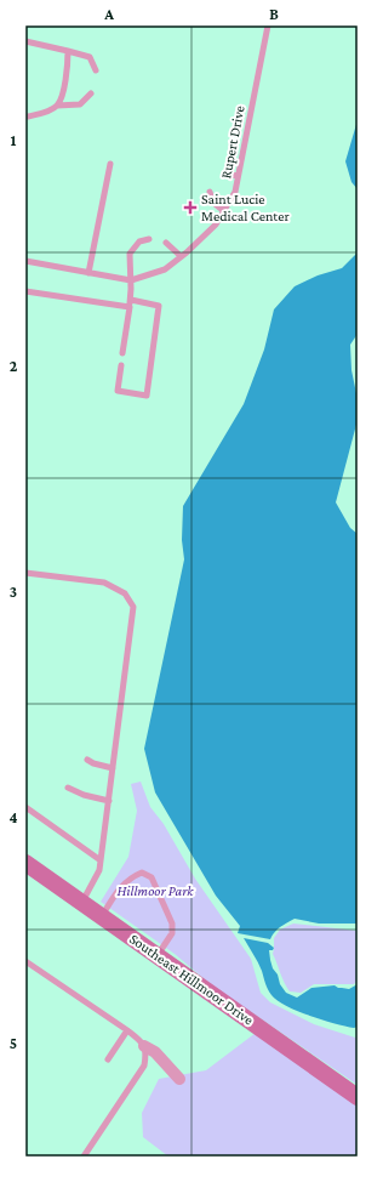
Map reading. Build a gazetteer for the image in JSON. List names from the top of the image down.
{
  "streets": {
    "street": ["Southeast Hillmoor Drive"],
    "lane": ["Rupert Drive"]
  },
  "parks": ["Hillmoor Park"],
  "places": {
    "health": ["Saint Lucie Medical Center"]
  },
  "grid": {
    "columns": ["A", "B"],
    "rows": [
      "1",
      "2",
      "3",
      "4",
      "5"
    ]
  }
}
